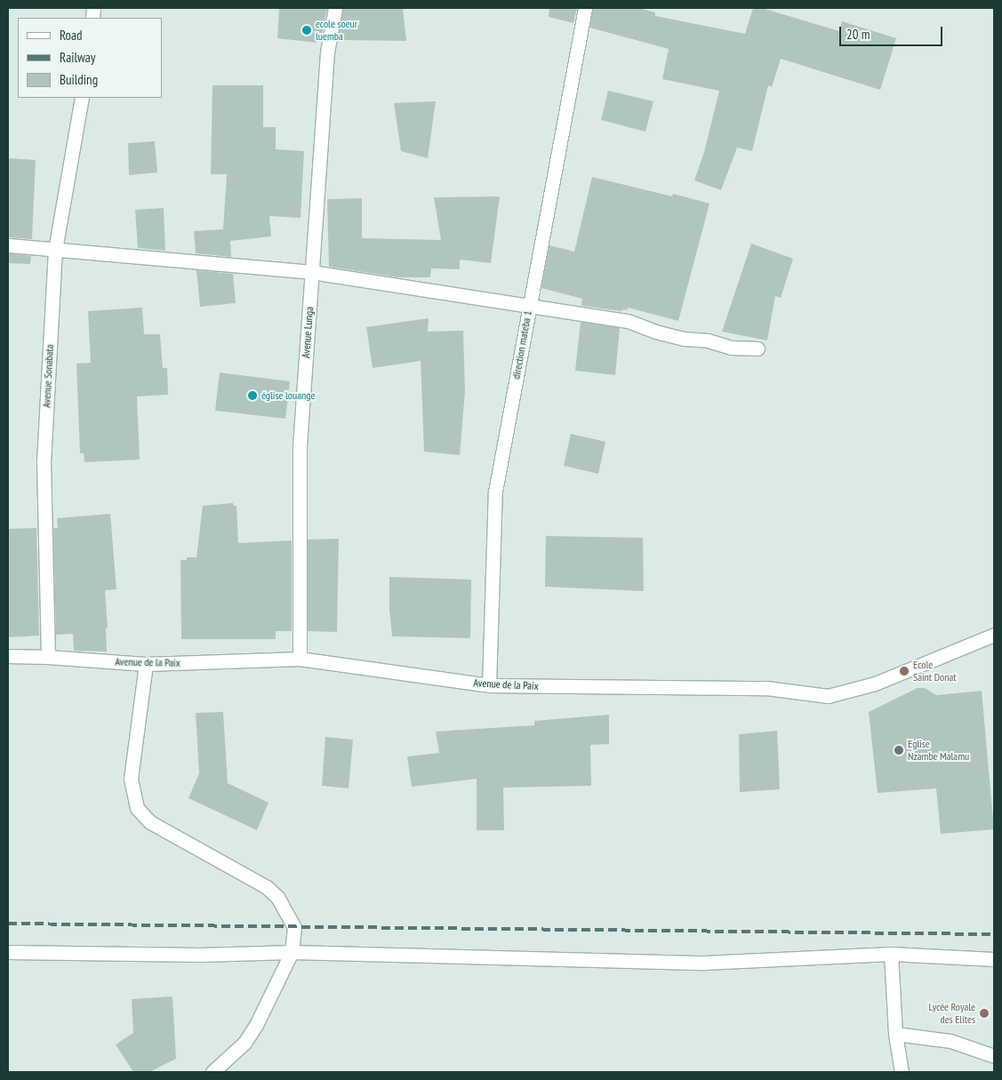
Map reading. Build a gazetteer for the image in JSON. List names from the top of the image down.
{
  "streets": {
    "street": [
      "Avenue Lunga",
      "direction mateba 1",
      "Avenue Sonabata",
      "Avenue de la Paix"
    ]
  },
  "crossings": [
    ["Avenue Lunga", "Avenue de la Paix"],
    ["direction mateba 1", "Avenue de la Paix"],
    ["Avenue Sonabata", "Avenue de la Paix"]
  ],
  "places": [
    "ecole soeur luemba",
    "église louange",
    "Ecole Saint Donat",
    "Eglise Nzambe Malamu",
    "Lycée Royale des Elites"
  ],
  "legend": ["Road", "Railway", "Building"],
  "scale_bar": "20 m"
}
